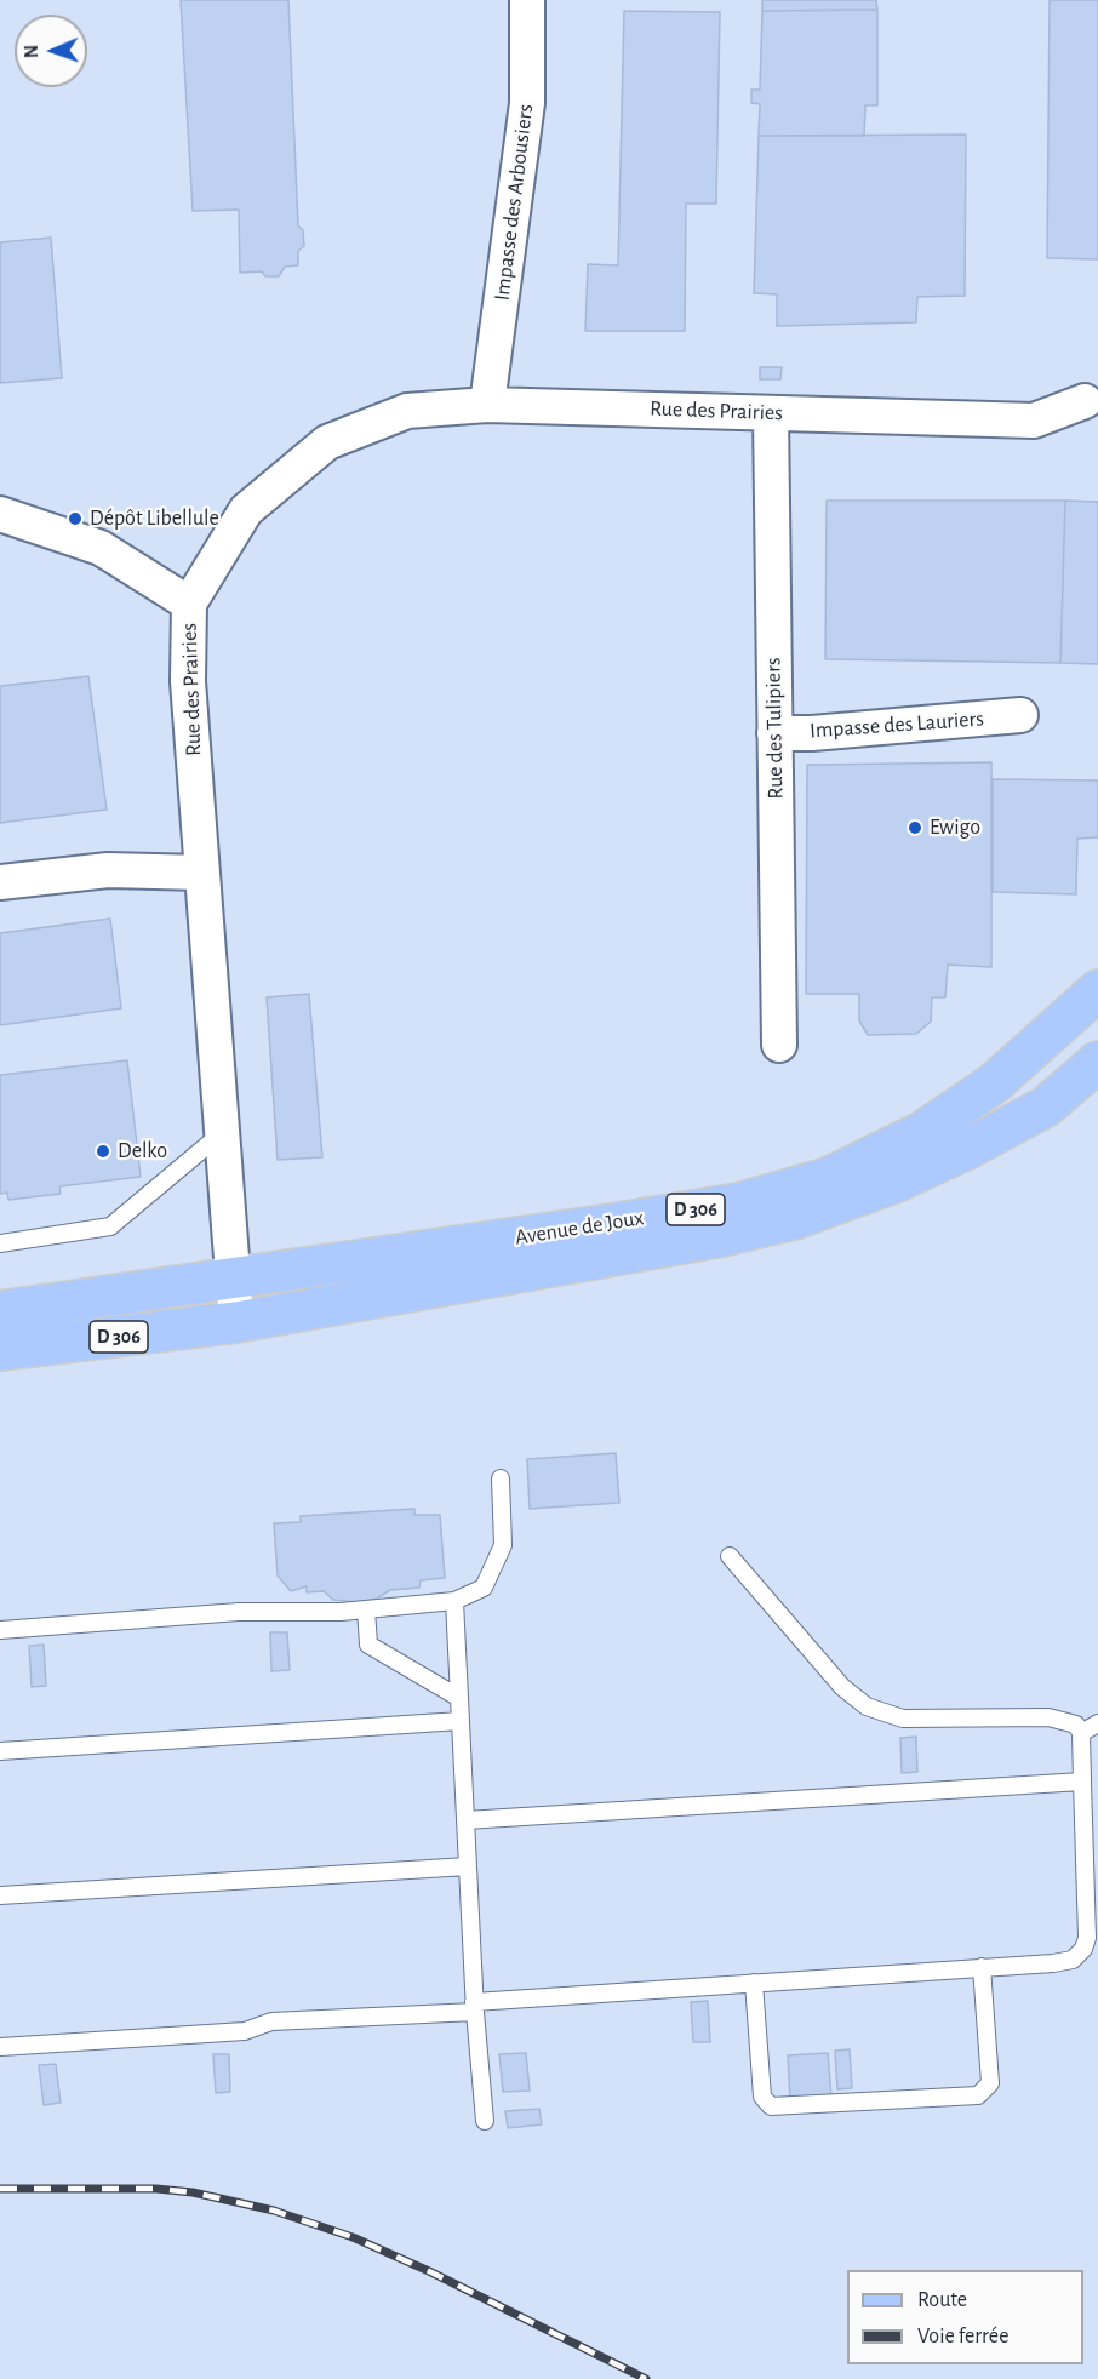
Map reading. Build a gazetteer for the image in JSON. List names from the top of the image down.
{
  "streets": {
    "main road": ["D 306", "Avenue de Joux"],
    "street": [
      "Impasse des Arbousiers",
      "Rue des Prairies",
      "Impasse des Lauriers",
      "Rue des Tulipiers"
    ]
  },
  "crossings": [
    ["Impasse des Arbousiers", "Rue des Prairies"],
    ["Rue des Prairies", "Rue des Tulipiers"],
    ["Rue des Prairies", "Avenue de Joux"],
    ["Impasse des Lauriers", "Rue des Tulipiers"]
  ],
  "places": ["Dépôt Libellule", "Ewigo", "Delko"],
  "legend": ["Route", "Voie ferrée"],
  "north": "left"
}
